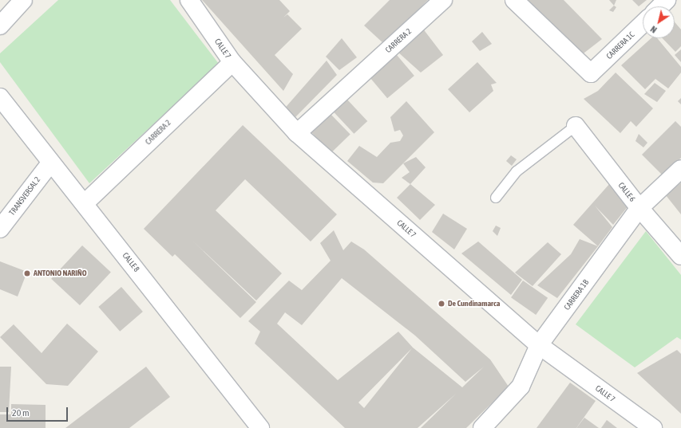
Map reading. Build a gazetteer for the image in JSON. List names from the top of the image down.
{
  "streets": {
    "street": [
      "CARRERA 2",
      "CARRERA 1C",
      "CALLE 7",
      "CALLE 6",
      "TRANSVERSAL 2",
      "CALLE 8",
      "CARRERA 1B"
    ]
  },
  "crossings": [
    ["CARRERA 2", "CALLE 7"],
    ["CARRERA 2", "CALLE 8"],
    ["CALLE 7", "CARRERA 1B"],
    ["CALLE 6", "CARRERA 1B"],
    ["TRANSVERSAL 2", "CALLE 8"]
  ],
  "places": ["ANTONIO NARIÑO", "De Cundinamarca"],
  "scale_bar": "20 m",
  "north": "bottom left"
}
